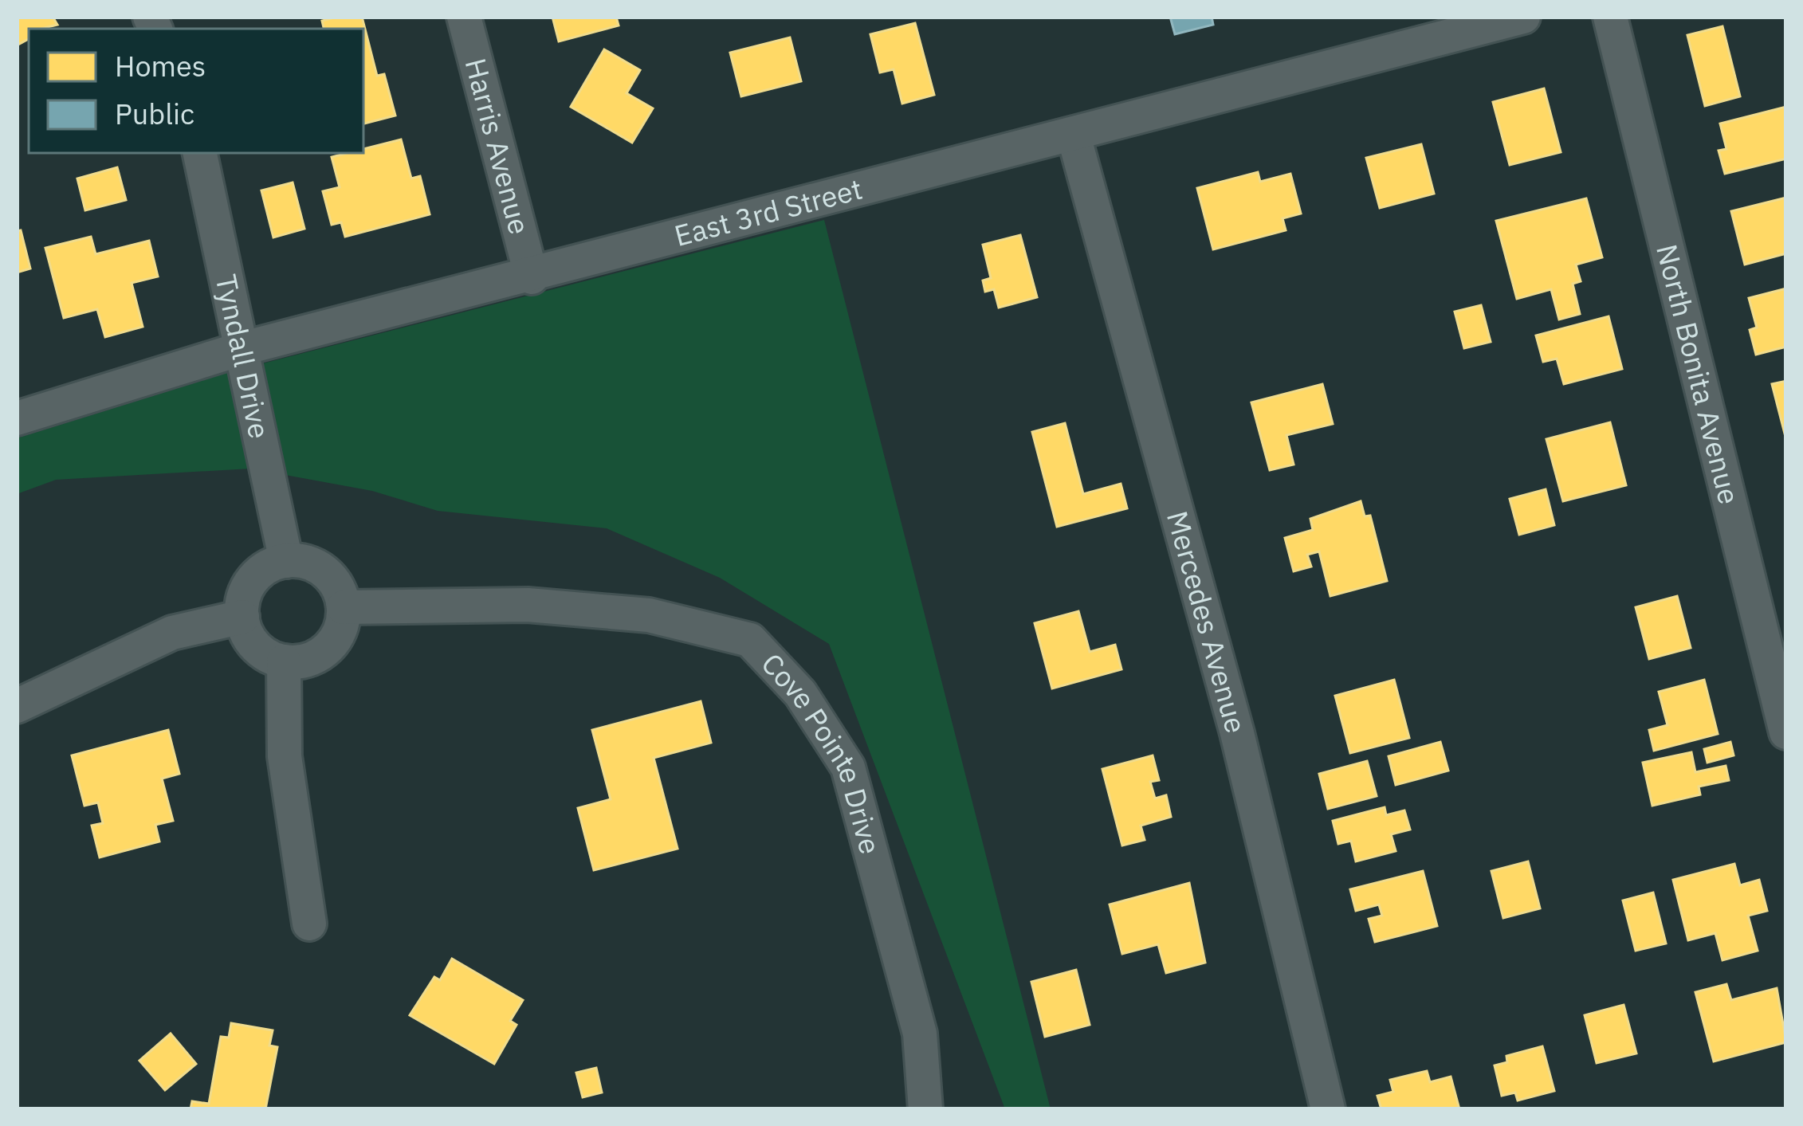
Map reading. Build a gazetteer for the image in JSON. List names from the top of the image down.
{
  "streets": {
    "street": [
      "Harris Avenue",
      "East 3rd Street",
      "Tyndall Drive",
      "North Bonita Avenue",
      "Mercedes Avenue",
      "Cove Pointe Drive"
    ]
  },
  "crossings": [
    ["Harris Avenue", "East 3rd Street"],
    ["East 3rd Street", "Tyndall Drive"],
    ["East 3rd Street", "Mercedes Avenue"],
    ["Tyndall Drive", "Cove Pointe Drive"]
  ],
  "legend": ["Homes", "Public"]
}
